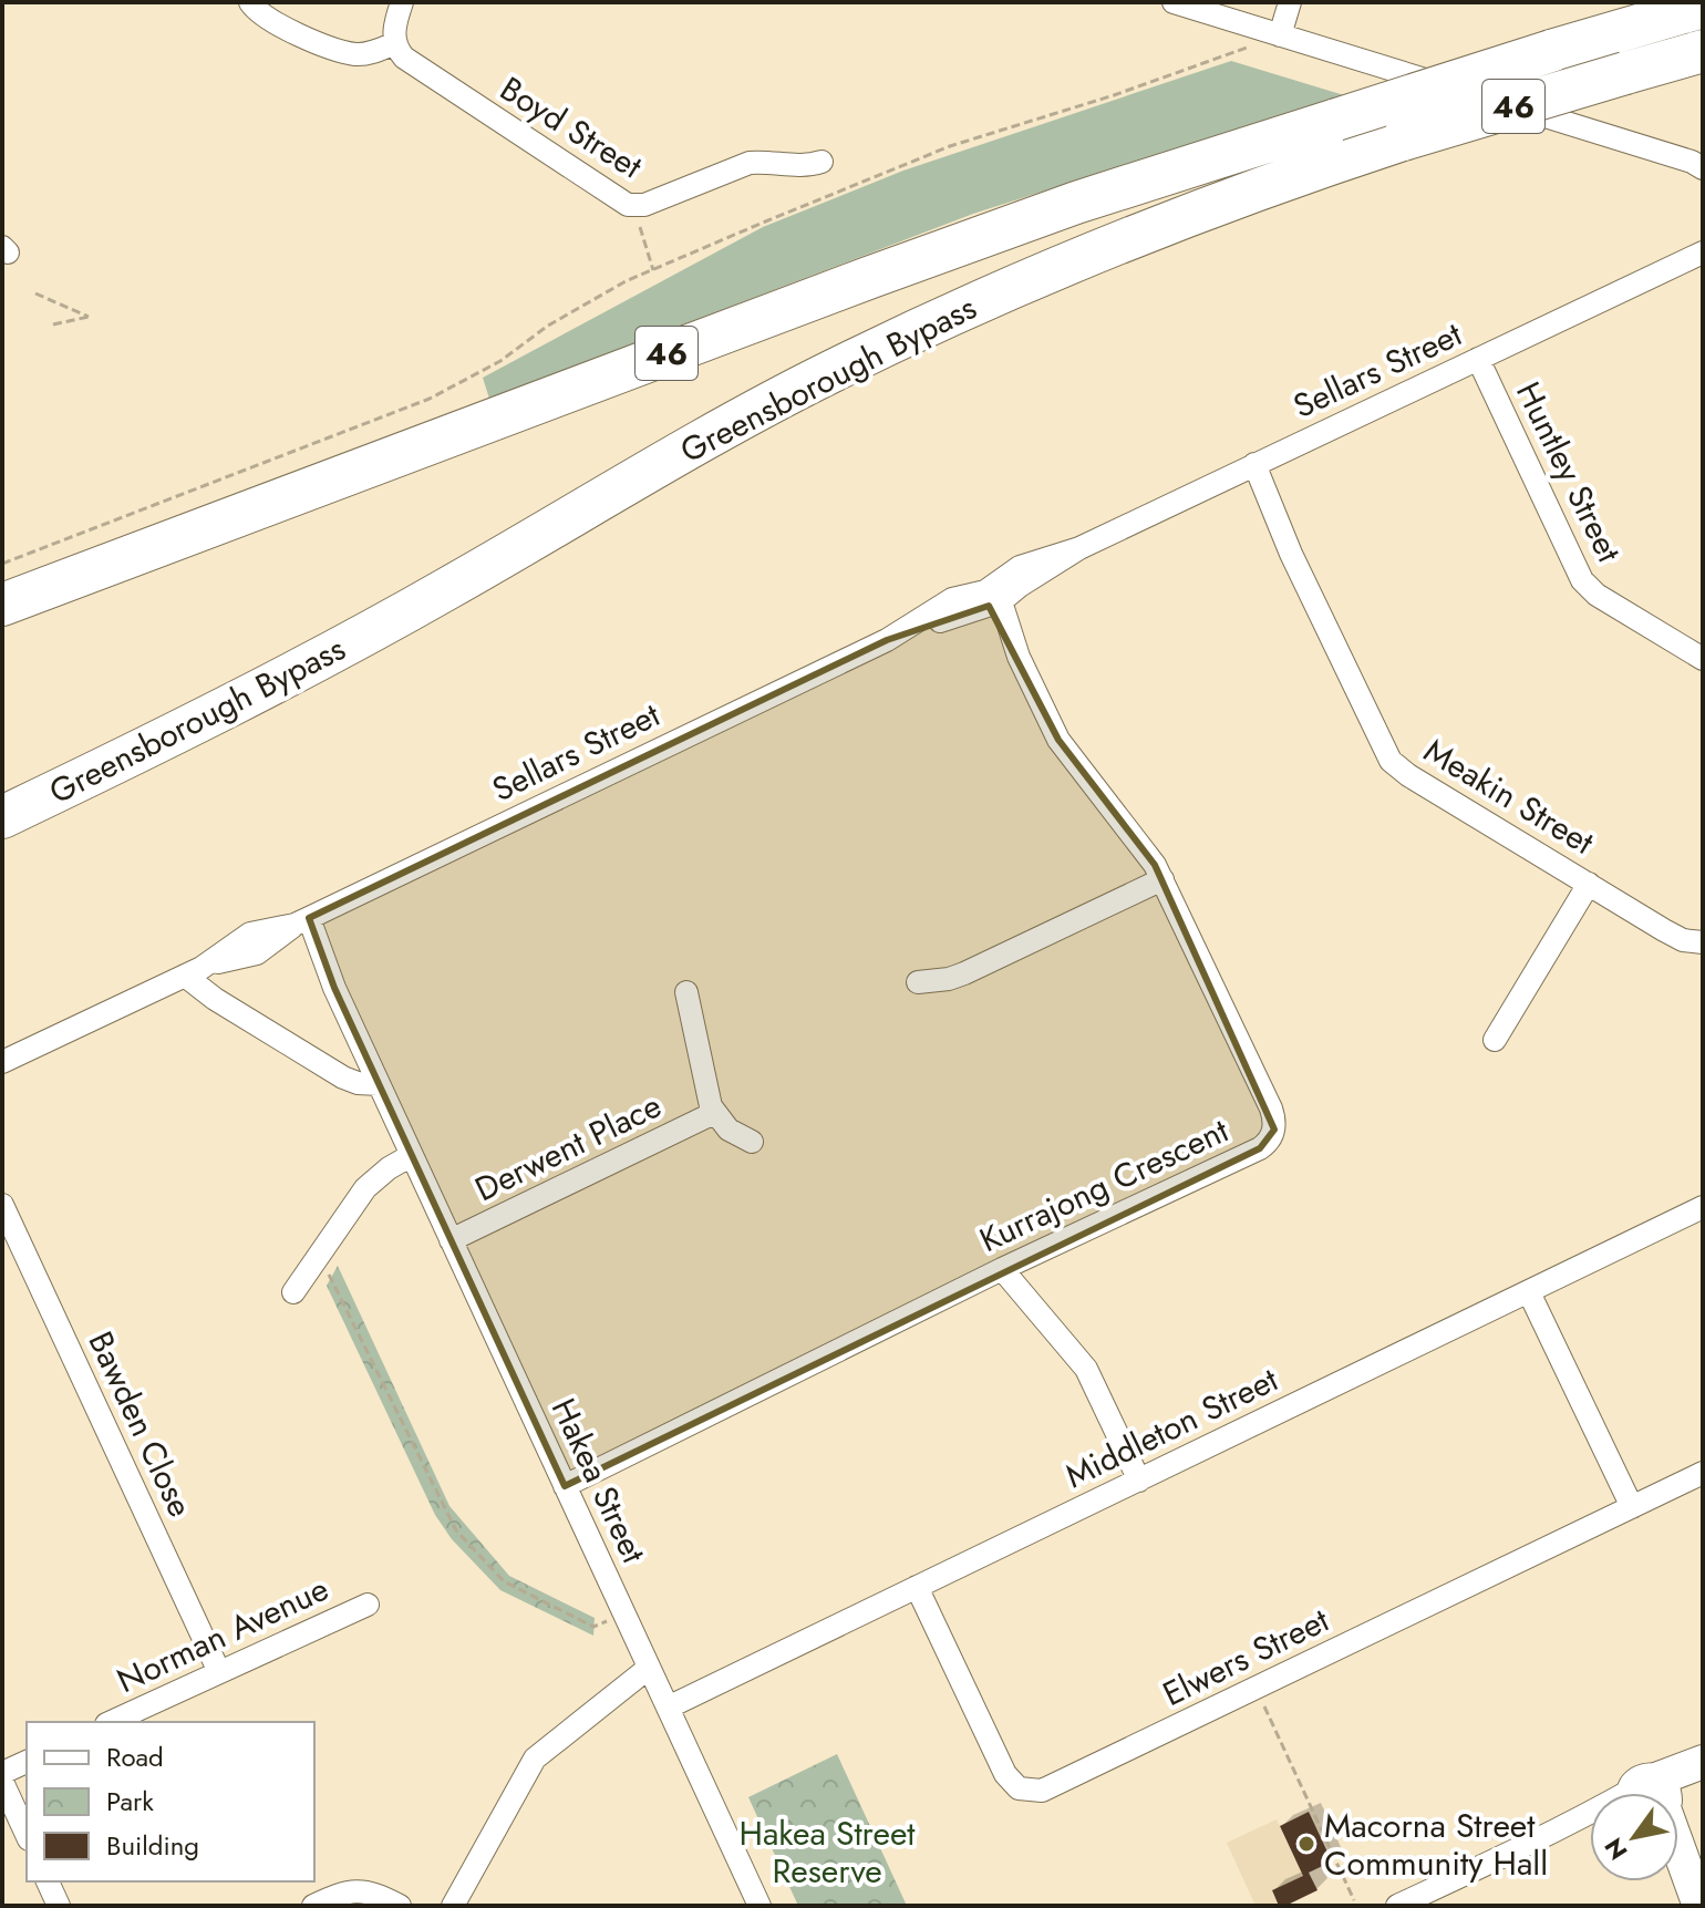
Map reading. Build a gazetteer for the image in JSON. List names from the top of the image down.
{
  "streets": {
    "highway": ["46", "Greensborough Bypass"],
    "street": [
      "Boyd Street",
      "Sellars Street",
      "Huntley Street",
      "Meakin Street",
      "Derwent Place",
      "Kurrajong Crescent",
      "Bawden Close",
      "Middleton Street",
      "Hakea Street",
      "Norman Avenue",
      "Elwers Street"
    ]
  },
  "crossings": [
    ["Sellars Street", "Huntley Street"],
    ["Sellars Street", "Meakin Street"],
    ["Sellars Street", "Kurrajong Crescent"],
    ["Sellars Street", "Hakea Street"],
    ["Derwent Place", "Hakea Street"],
    ["Kurrajong Crescent", "Hakea Street"],
    ["Bawden Close", "Norman Avenue"],
    ["Middleton Street", "Hakea Street"],
    ["Middleton Street", "Elwers Street"]
  ],
  "parks": ["Hakea Street Reserve"],
  "places": ["Macorna Street Community Hall"],
  "legend": ["Road", "Park", "Building"],
  "north": "bottom left"
}
